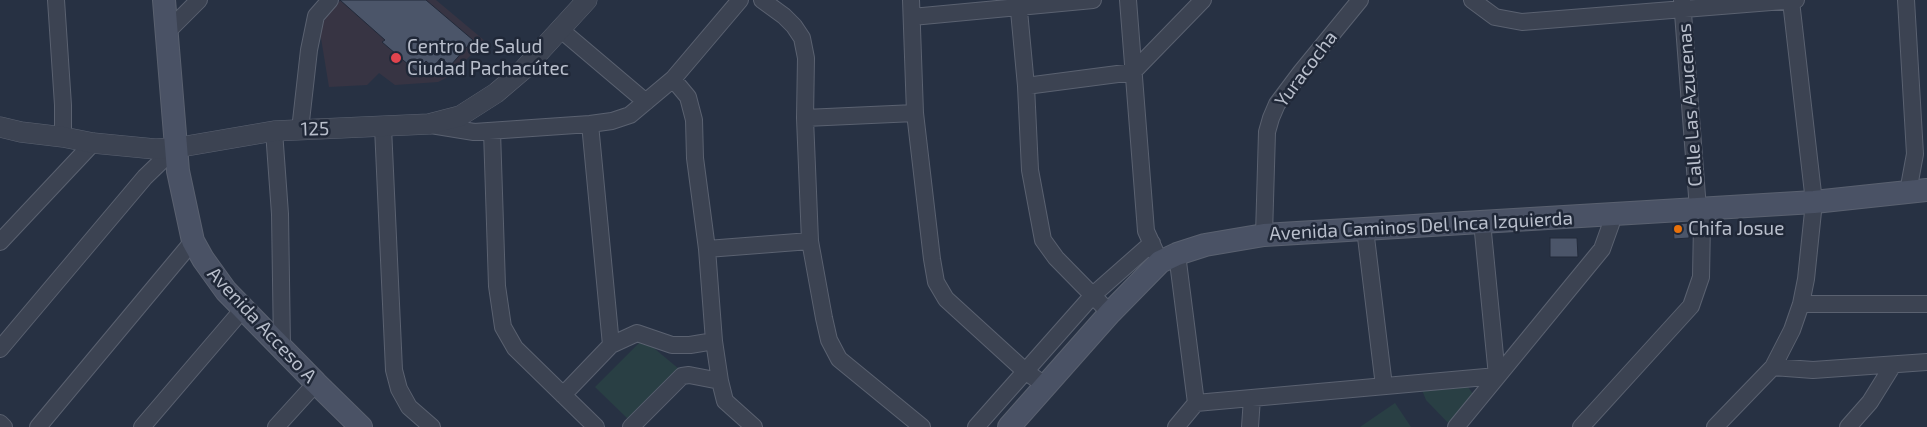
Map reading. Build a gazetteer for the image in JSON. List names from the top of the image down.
{
  "streets": {
    "main road": ["Avenida Caminos Del Inca Izquierda", "Avenida Acceso A"],
    "street": ["Yuracocha", "Calle Las Azucenas", "125"]
  },
  "crossings": [
    ["Yuracocha", "Avenida Caminos Del Inca Izquierda"],
    ["Calle Las Azucenas", "Avenida Caminos Del Inca Izquierda"],
    ["125", "Avenida Acceso A"]
  ],
  "places": ["Centro de Salud Ciudad Pachacútec", "Chifa Josue"]
}
